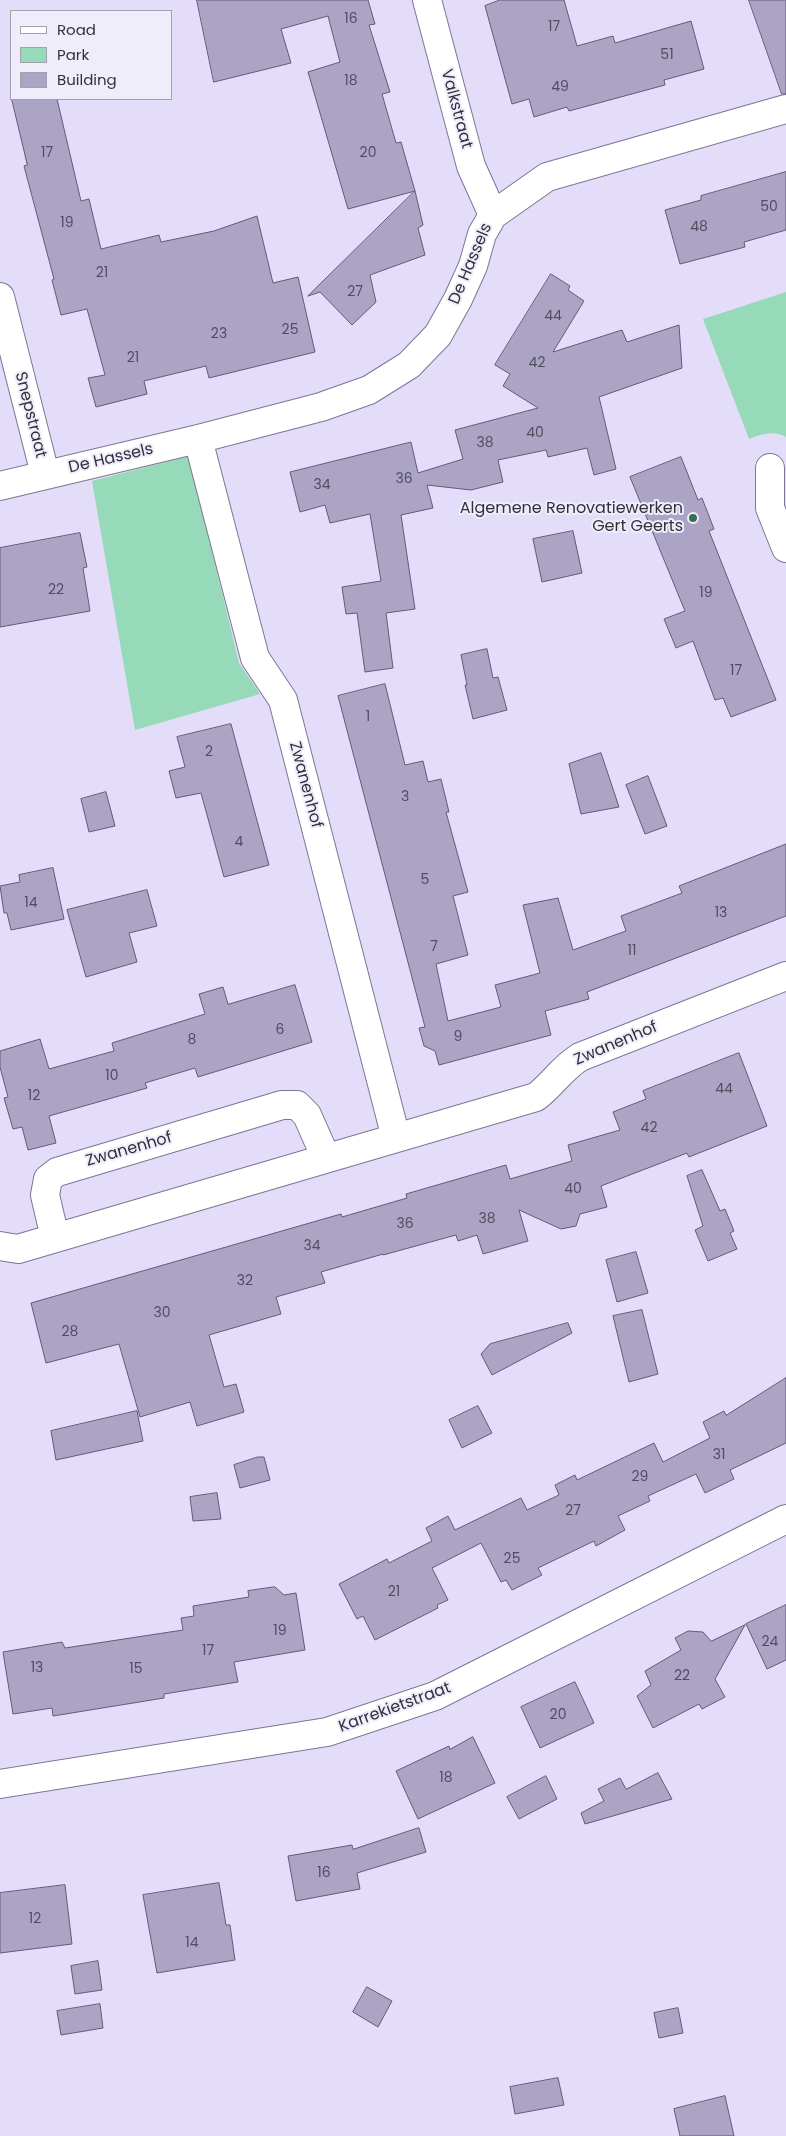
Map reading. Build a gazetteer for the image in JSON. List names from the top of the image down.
{
  "streets": {
    "street": [
      "Valkstraat",
      "De Hassels",
      "Snepstraat",
      "Zwanenhof",
      "Karrekietstraat"
    ]
  },
  "crossings": [
    ["Valkstraat", "De Hassels"],
    ["De Hassels", "Snepstraat"],
    ["De Hassels", "Zwanenhof"]
  ],
  "places": ["Algemene Renovatiewerken Gert Geerts"],
  "house_numbers": [
    "16",
    "17",
    "51",
    "18",
    "49",
    "17",
    "20",
    "50",
    "19",
    "48",
    "21",
    "27",
    "44",
    "25",
    "23",
    "21",
    "42",
    "40",
    "38",
    "36",
    "34",
    "22",
    "19",
    "17",
    "1",
    "2",
    "3",
    "4",
    "5",
    "14",
    "13",
    "7",
    "11",
    "6",
    "9",
    "8",
    "10",
    "44",
    "12",
    "42",
    "40",
    "38",
    "36",
    "34",
    "32",
    "30",
    "28",
    "31",
    "29",
    "27",
    "25",
    "21",
    "19",
    "24",
    "17",
    "13",
    "15",
    "22",
    "20",
    "18",
    "16",
    "12",
    "14"
  ],
  "legend": ["Road", "Park", "Building"]
}
